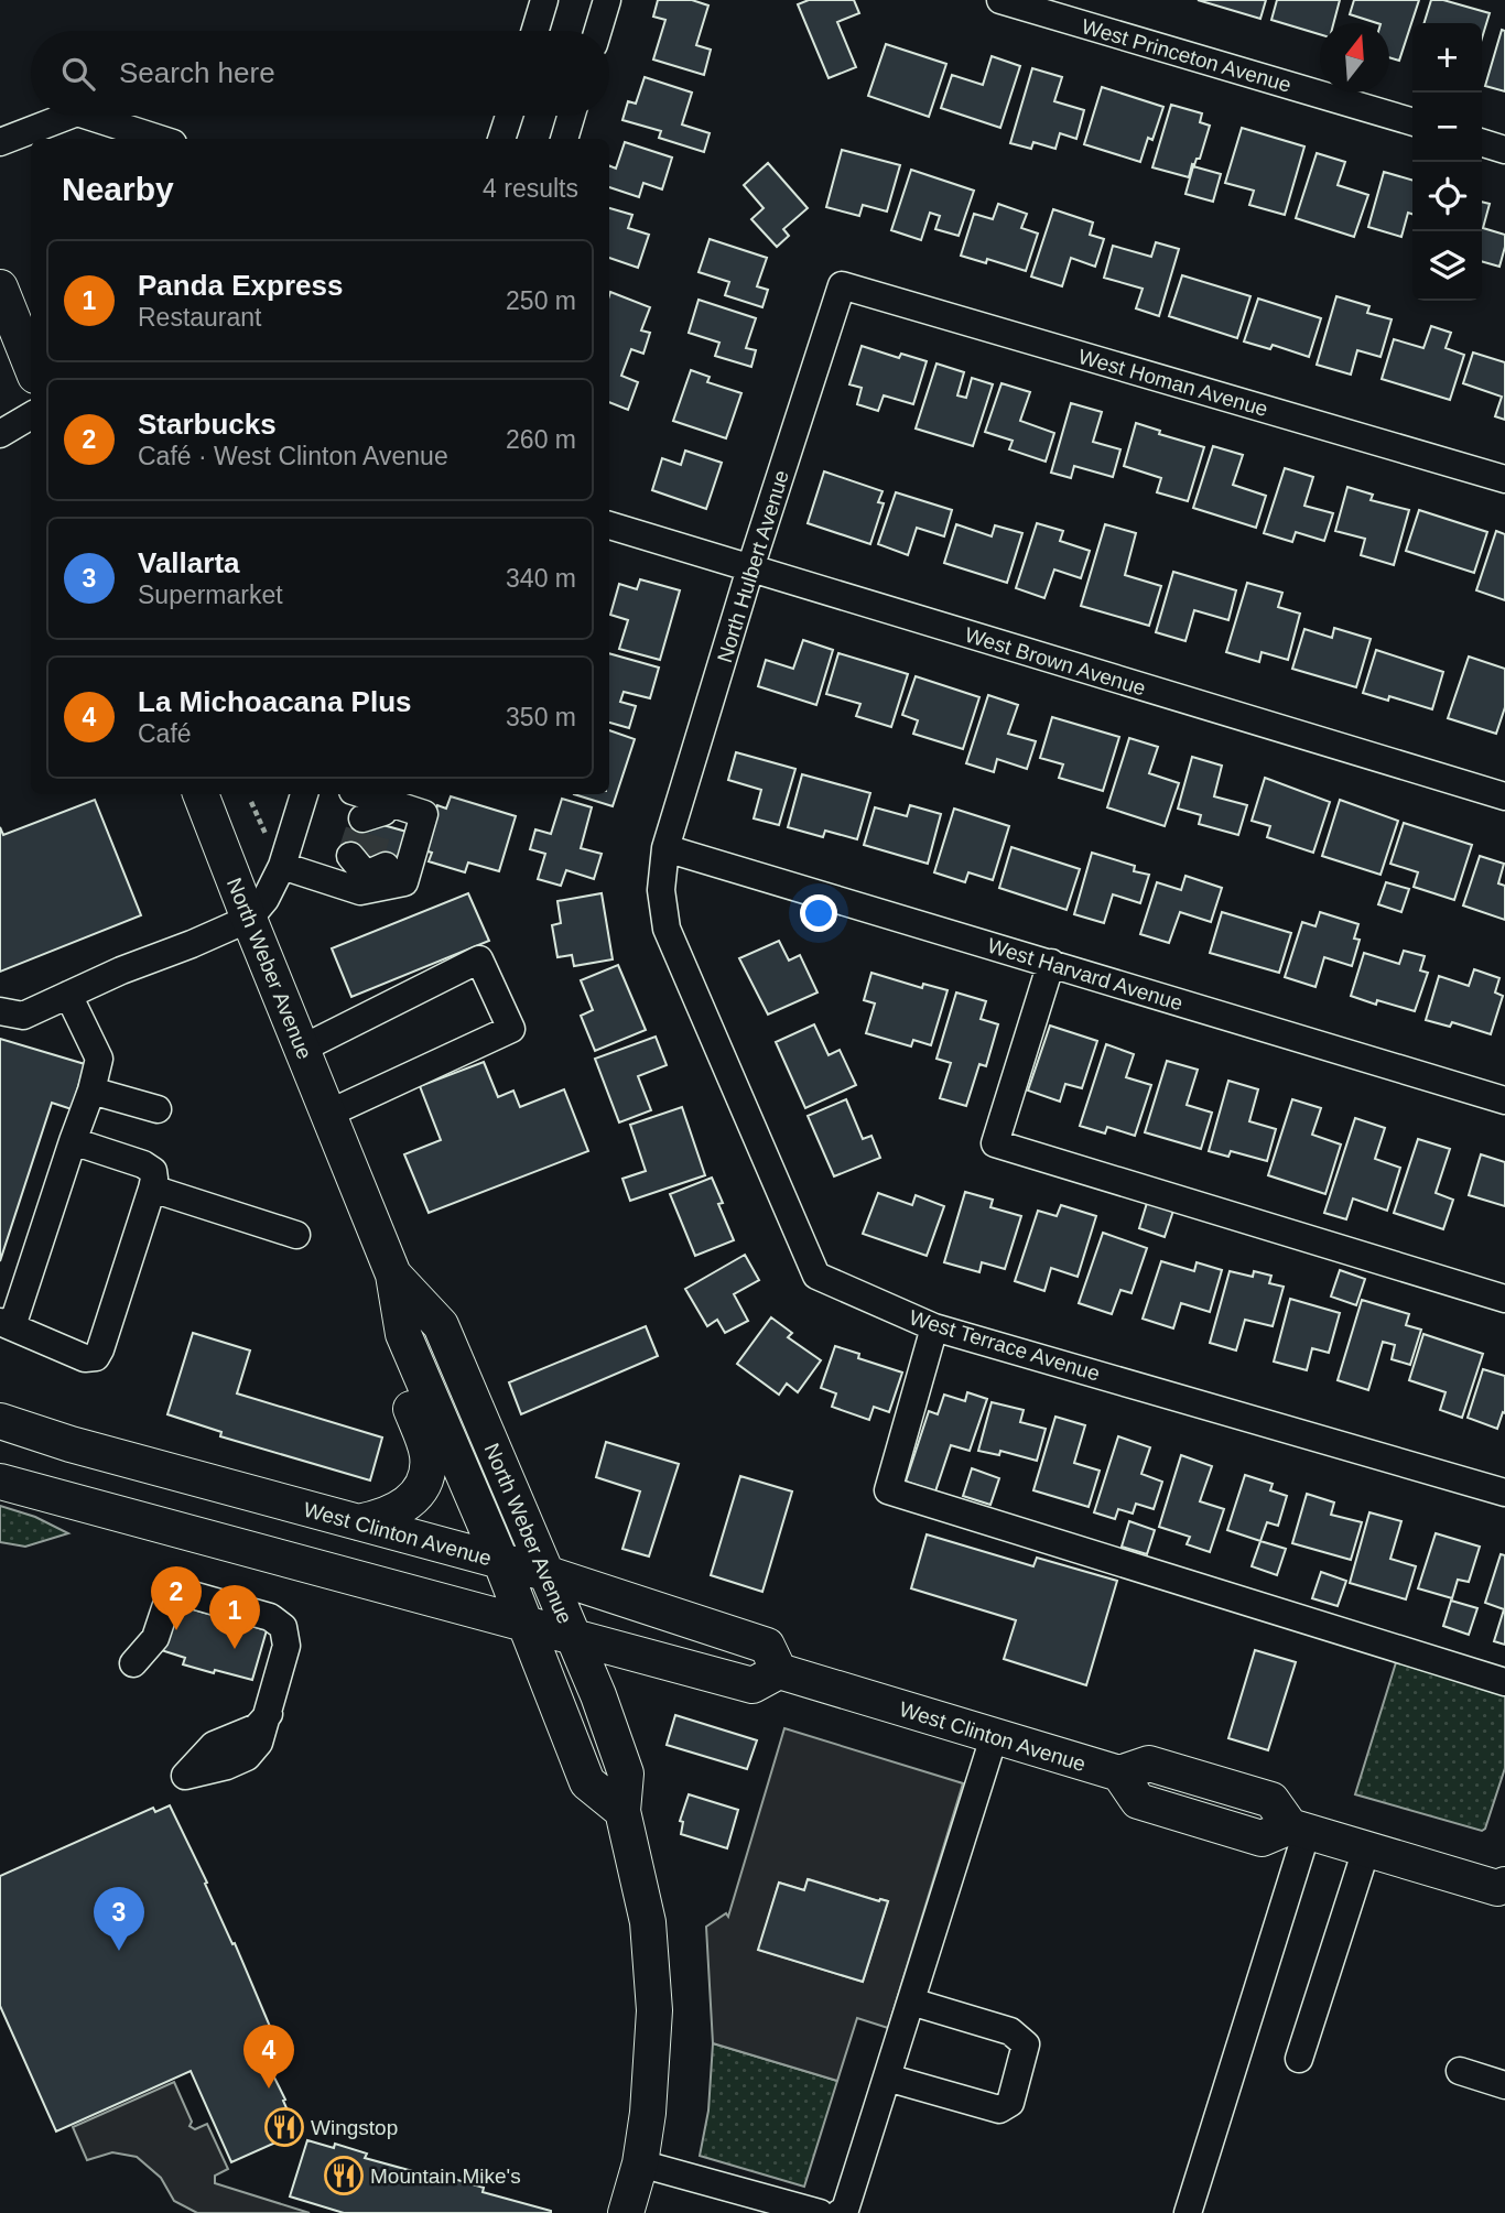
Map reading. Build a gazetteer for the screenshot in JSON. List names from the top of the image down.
{
  "streets": {
    "main road": ["North Weber Avenue", "West Clinton Avenue"],
    "street": [
      "West Princeton Avenue",
      "West Homan Avenue",
      "North Hulbert Avenue",
      "West Brown Avenue",
      "West Harvard Avenue",
      "West Terrace Avenue"
    ]
  },
  "crossings": [
    ["West Homan Avenue", "North Hulbert Avenue"],
    ["North Hulbert Avenue", "West Brown Avenue"],
    ["North Hulbert Avenue", "West Harvard Avenue"],
    ["North Hulbert Avenue", "West Terrace Avenue"],
    ["North Weber Avenue", "West Clinton Avenue"],
    ["West Harvard Avenue", "West Terrace Avenue"]
  ],
  "places": {
    "restaurant": ["Wingstop", "Mountain Mike's"]
  },
  "north": "top",
  "page": {
    "map_buttons": ["+", "−"],
    "search": "Search here",
    "heading": ["Nearby", "4 results"],
    "list": [
      {
        "mark": "1",
        "name": "Panda Express",
        "note": "Restaurant",
        "value": "250 m"
      },
      {
        "mark": "2",
        "name": "Starbucks",
        "note": "Café · West Clinton Avenue",
        "value": "260 m"
      },
      {
        "mark": "3",
        "name": "Vallarta",
        "note": "Supermarket",
        "value": "340 m"
      },
      {
        "mark": "4",
        "name": "La Michoacana Plus",
        "note": "Café",
        "value": "350 m"
      }
    ],
    "pins": [
      "2",
      "1",
      "3",
      "4"
    ]
  }
}
